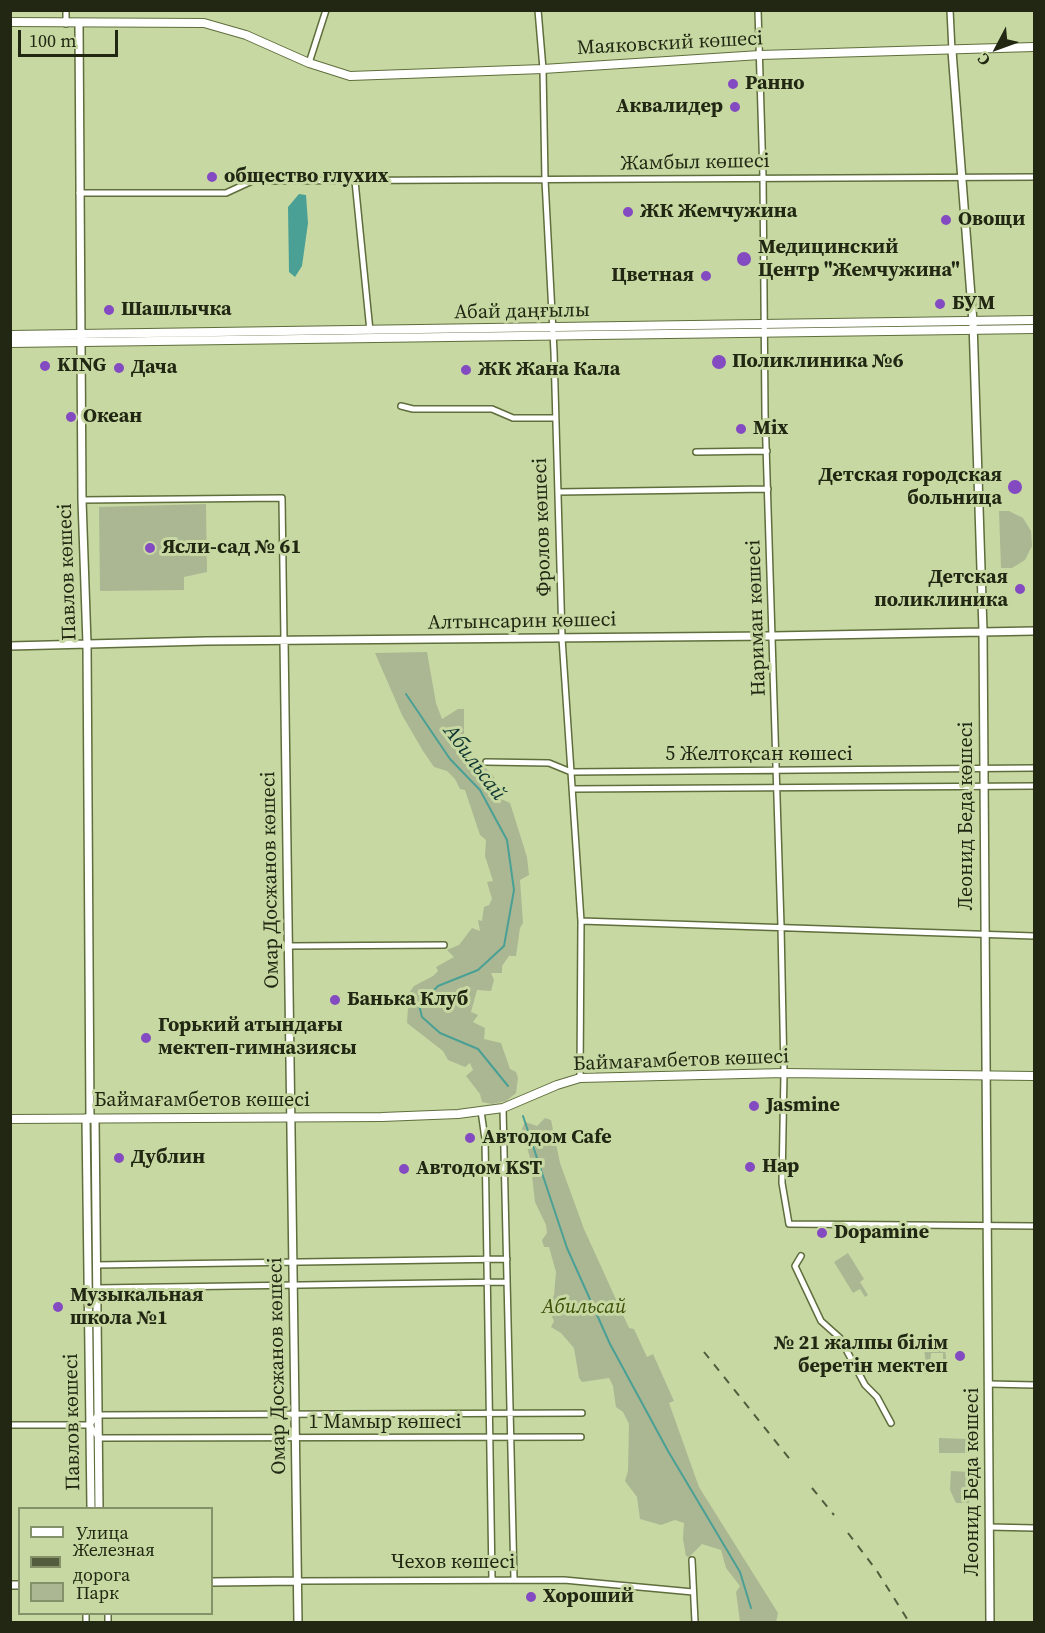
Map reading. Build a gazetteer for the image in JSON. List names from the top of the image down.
{
  "streets": {
    "main road": ["Маяковский көшесі", "Абай даңғылы", "Баймағамбетов көшесі"],
    "street": [
      "Жамбыл көшесі",
      "Фролов көшесі",
      "Павлов көшесі",
      "Нариман көшесі",
      "Алтынсарин көшесі",
      "5 Желтоқсан көшесі",
      "Леонид Беда көшесі",
      "Омар Досжанов көшесі",
      "1 Мамыр көшесі",
      "Чехов көшесі"
    ]
  },
  "crossings": [
    ["Маяковский көшесі", "Фролов көшесі"],
    ["Маяковский көшесі", "Павлов көшесі"],
    ["Маяковский көшесі", "Нариман көшесі"],
    ["Маяковский көшесі", "Леонид Беда көшесі"],
    ["Жамбыл көшесі", "Фролов көшесі"],
    ["Жамбыл көшесі", "Павлов көшесі"],
    ["Жамбыл көшесі", "Нариман көшесі"],
    ["Жамбыл көшесі", "Леонид Беда көшесі"],
    ["Абай даңғылы", "Фролов көшесі"],
    ["Абай даңғылы", "Павлов көшесі"],
    ["Абай даңғылы", "Нариман көшесі"],
    ["Абай даңғылы", "Леонид Беда көшесі"],
    ["Фролов көшесі", "Алтынсарин көшесі"],
    ["Фролов көшесі", "5 Желтоқсан көшесі"],
    ["Фролов көшесі", "Баймағамбетов көшесі"],
    ["Павлов көшесі", "Алтынсарин көшесі"],
    ["Павлов көшесі", "Омар Досжанов көшесі"],
    ["Павлов көшесі", "Баймағамбетов көшесі"],
    ["Павлов көшесі", "1 Мамыр көшесі"],
    ["Нариман көшесі", "Алтынсарин көшесі"],
    ["Нариман көшесі", "5 Желтоқсан көшесі"],
    ["Нариман көшесі", "Леонид Беда көшесі"],
    ["Нариман көшесі", "Баймағамбетов көшесі"],
    ["Алтынсарин көшесі", "Леонид Беда көшесі"],
    ["Алтынсарин көшесі", "Омар Досжанов көшесі"],
    ["5 Желтоқсан көшесі", "Леонид Беда көшесі"],
    ["Леонид Беда көшесі", "Баймағамбетов көшесі"],
    ["Омар Досжанов көшесі", "Баймағамбетов көшесі"],
    ["Омар Досжанов көшесі", "1 Мамыр көшесі"],
    ["Омар Досжанов көшесі", "Чехов көшесі"]
  ],
  "water": ["Абильсай"],
  "parks": ["Абильсай"],
  "places": [
    "Ранно",
    "Аквалидер",
    "общество глухих",
    "ЖК Жемчужина",
    "Овощи",
    "Медицинский Центр \"Жемчужина\"",
    "Цветная",
    "БУМ",
    "Шашлычка",
    "Поликлиника №6",
    "KING",
    "Дача",
    "ЖК Жана Кала",
    "Океан",
    "Mix",
    "Детская городская больница",
    "Ясли-сад № 61",
    "Детская поликлиника",
    "Банька Клуб",
    "Горький атындағы мектеп-гимназиясы",
    "Jasmine",
    "Автодом Cafe",
    "Дублин",
    "Нар",
    "Автодом KST",
    "Dopamine",
    "Музыкальная школа №1",
    "№ 21 жалпы білім беретін мектеп",
    "Хороший"
  ],
  "legend": ["Улица", "Железная дорога", "Парк"],
  "scale_bar": "100 m",
  "north": "bottom left"
}
